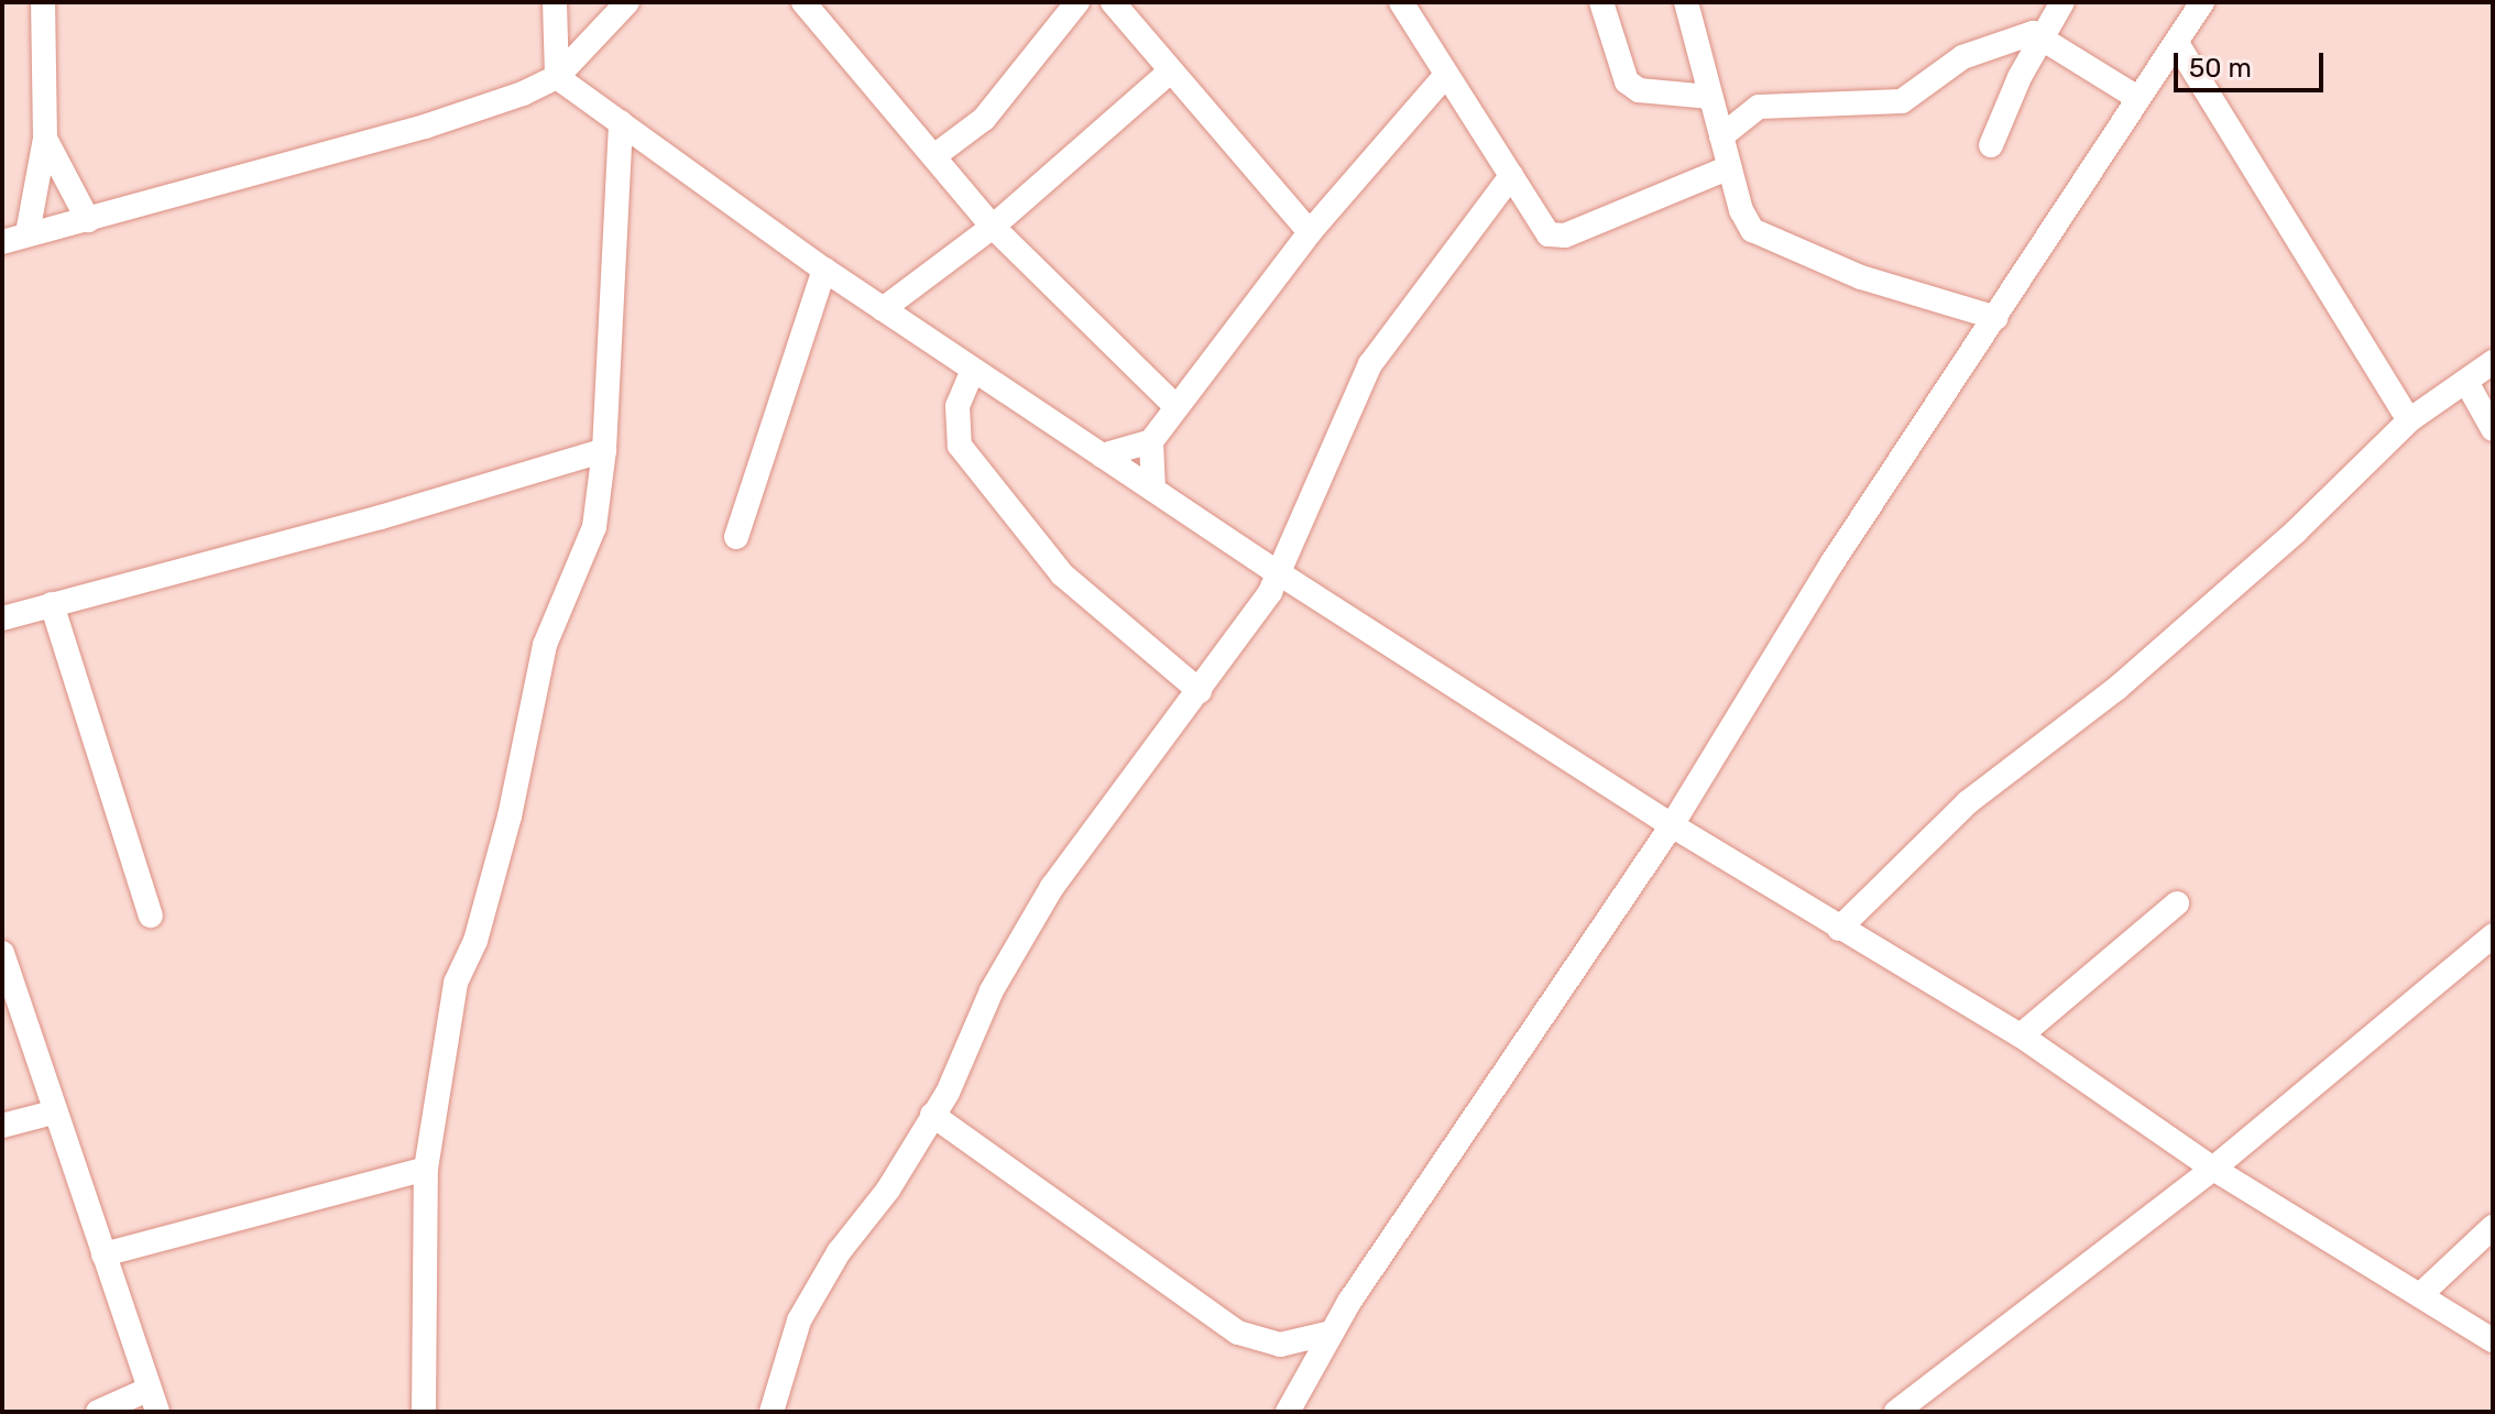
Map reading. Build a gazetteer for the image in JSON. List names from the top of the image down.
{
  "scale_bar": "50 m"
}
